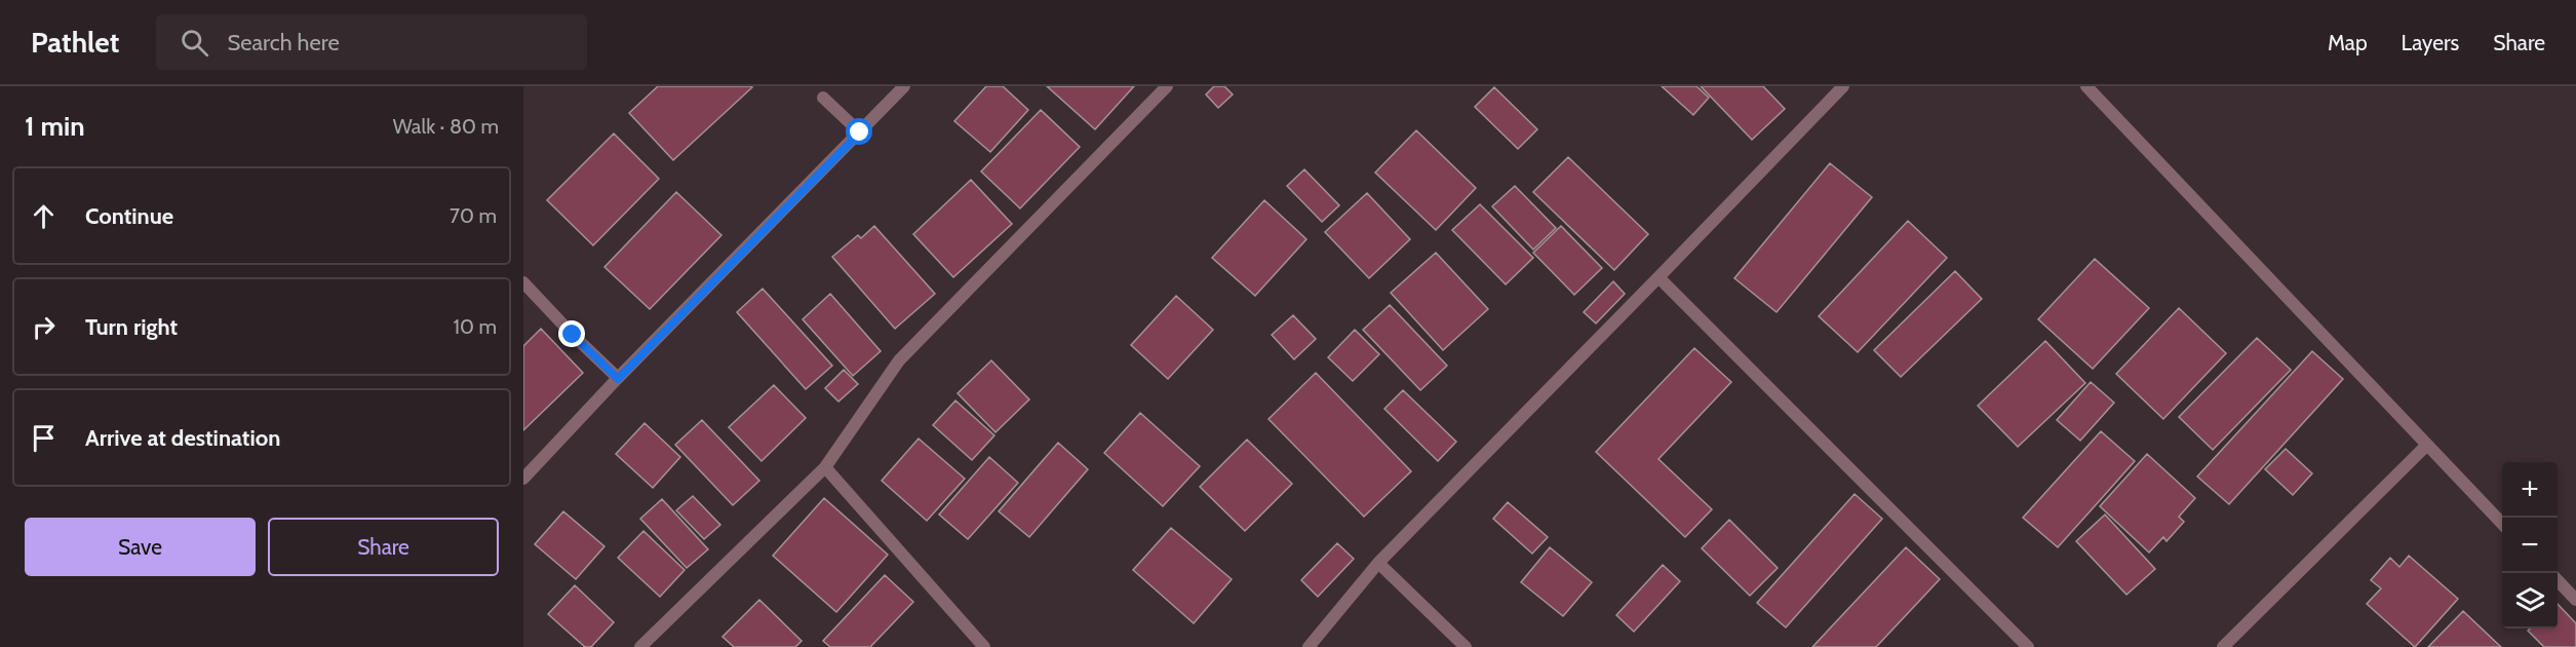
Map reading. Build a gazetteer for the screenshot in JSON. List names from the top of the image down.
{
  "page": {
    "header": "Pathlet",
    "search": "Search here",
    "nav": ["Map", "Layers", "Share"],
    "heading": ["1 min", "Walk · 80 m"],
    "list": [
      ["Continue", "70 m"],
      ["Turn right", "10 m"],
      "Arrive at destination"
    ],
    "map_buttons": ["+", "−"],
    "buttons": ["Save", "Share"]
  }
}
